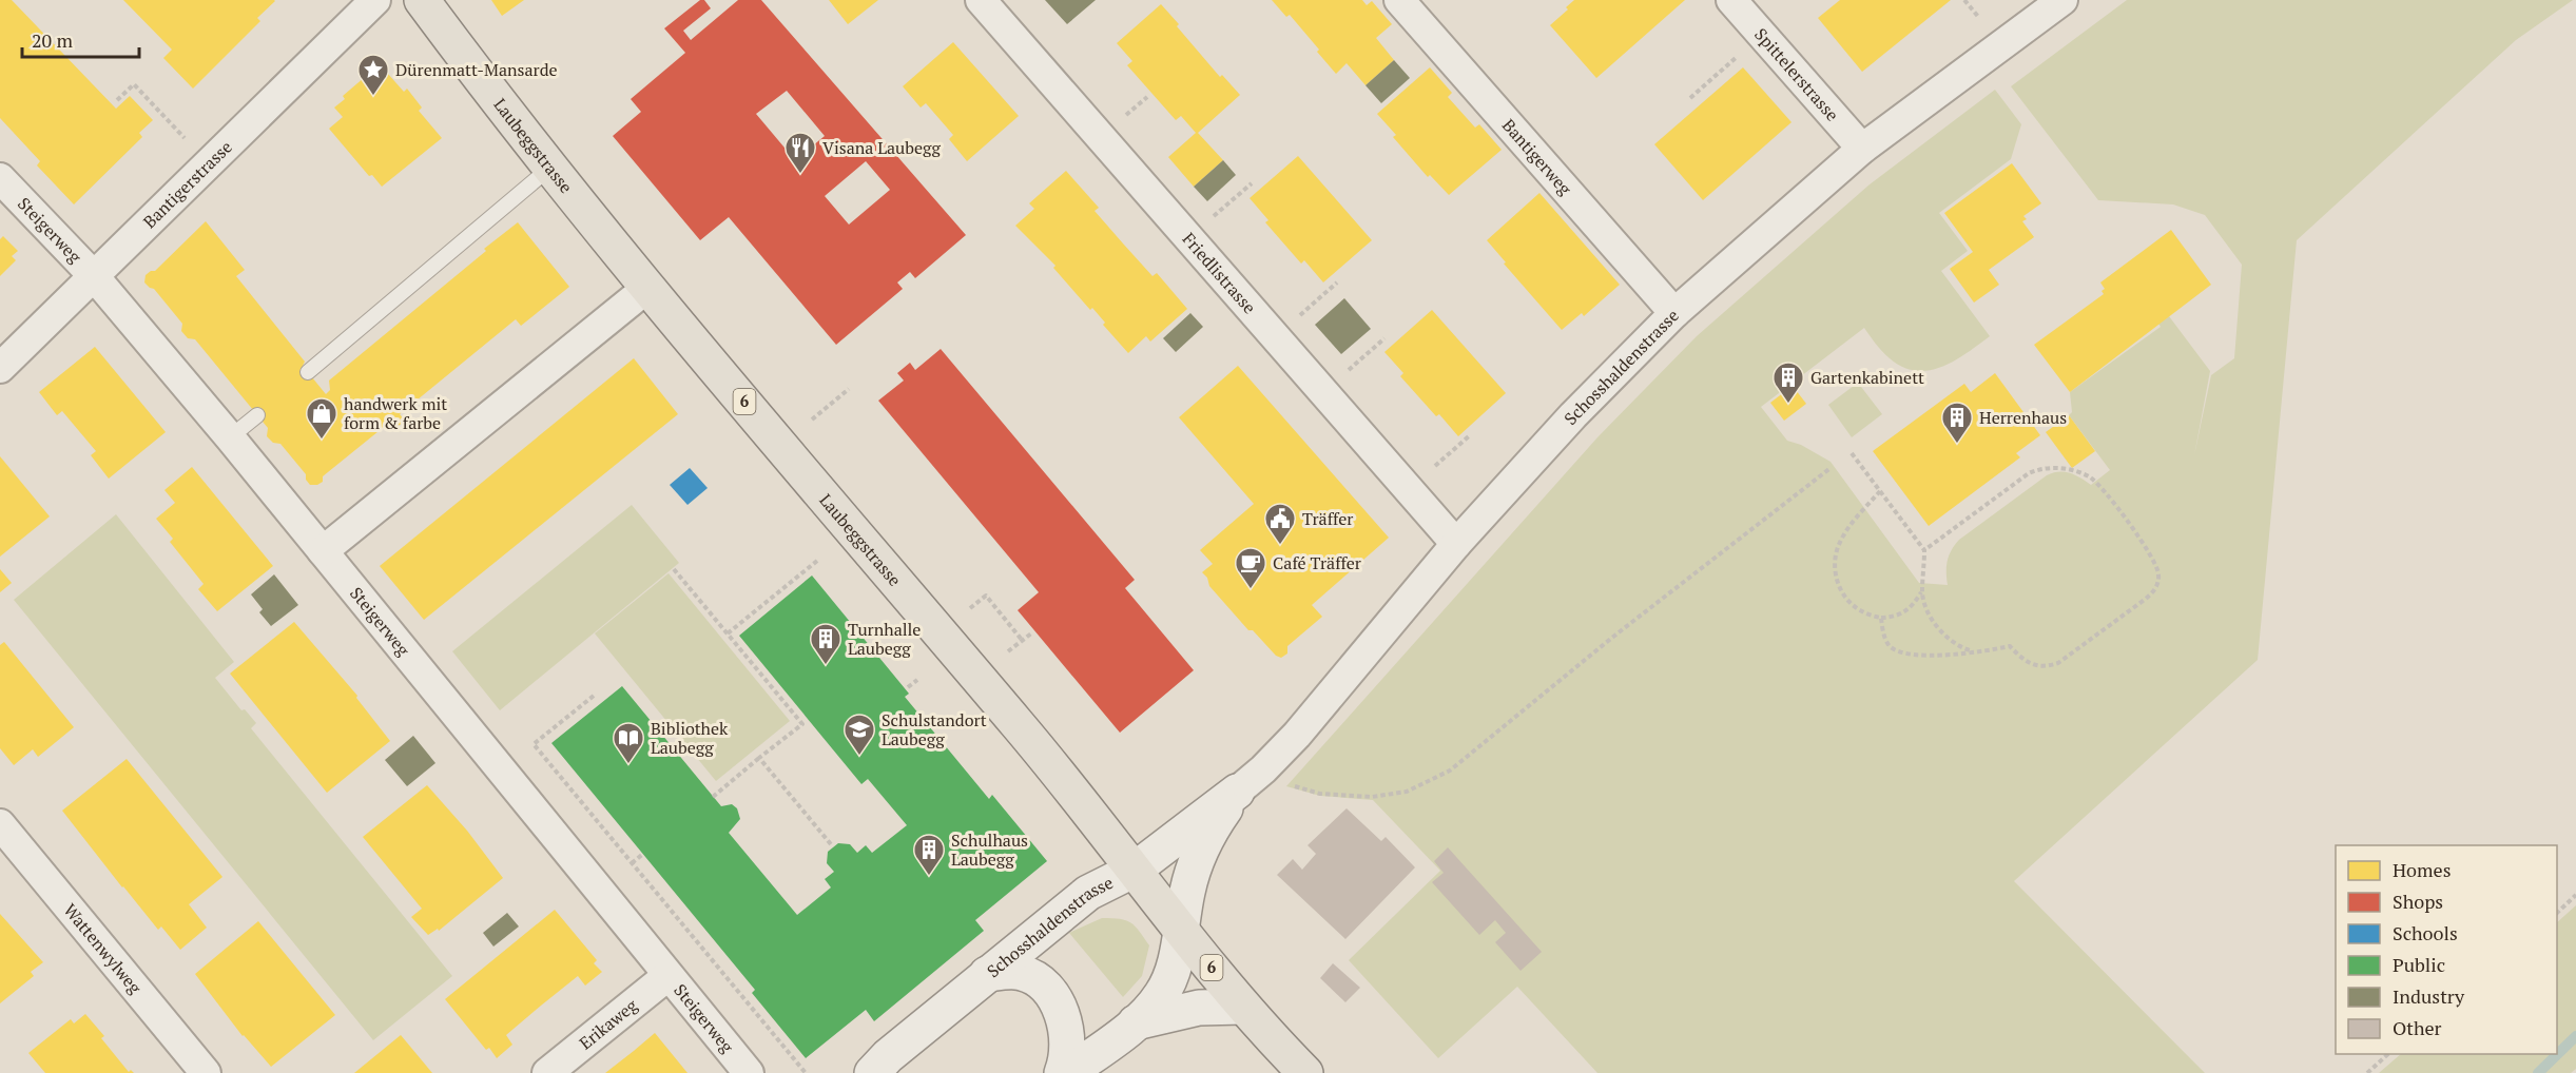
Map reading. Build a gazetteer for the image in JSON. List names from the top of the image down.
{
  "streets": {
    "main road": ["Laubeggstrasse", "6"],
    "street": [
      "Spittelerstrasse",
      "Bantigerweg",
      "Bantigerstrasse",
      "Steigerweg",
      "Friedlistrasse",
      "Schosshaldenstrasse",
      "Wattenwylweg",
      "Erikaweg"
    ]
  },
  "crossings": [
    ["Spittelerstrasse", "Schosshaldenstrasse"],
    ["Laubeggstrasse", "Schosshaldenstrasse"],
    ["Bantigerweg", "Schosshaldenstrasse"],
    ["Bantigerstrasse", "Steigerweg"],
    ["Steigerweg", "Erikaweg"],
    ["Friedlistrasse", "Schosshaldenstrasse"]
  ],
  "places": {
    "place": ["Dürenmatt-Mansarde"],
    "restaurant": ["Visana Laubegg"],
    "building": [
      "Gartenkabinett",
      "Herrenhaus",
      "Turnhalle Laubegg",
      "Schulhaus Laubegg"
    ],
    "shop": ["handwerk mit form & farbe"],
    "public building": ["Träffer"],
    "cafe": ["Café Träffer"],
    "school or university": ["Schulstandort Laubegg"],
    "library": ["Bibliothek Laubegg"]
  },
  "legend": [
    "Homes",
    "Shops",
    "Schools",
    "Public",
    "Industry",
    "Other"
  ],
  "scale_bar": "20 m"
}
